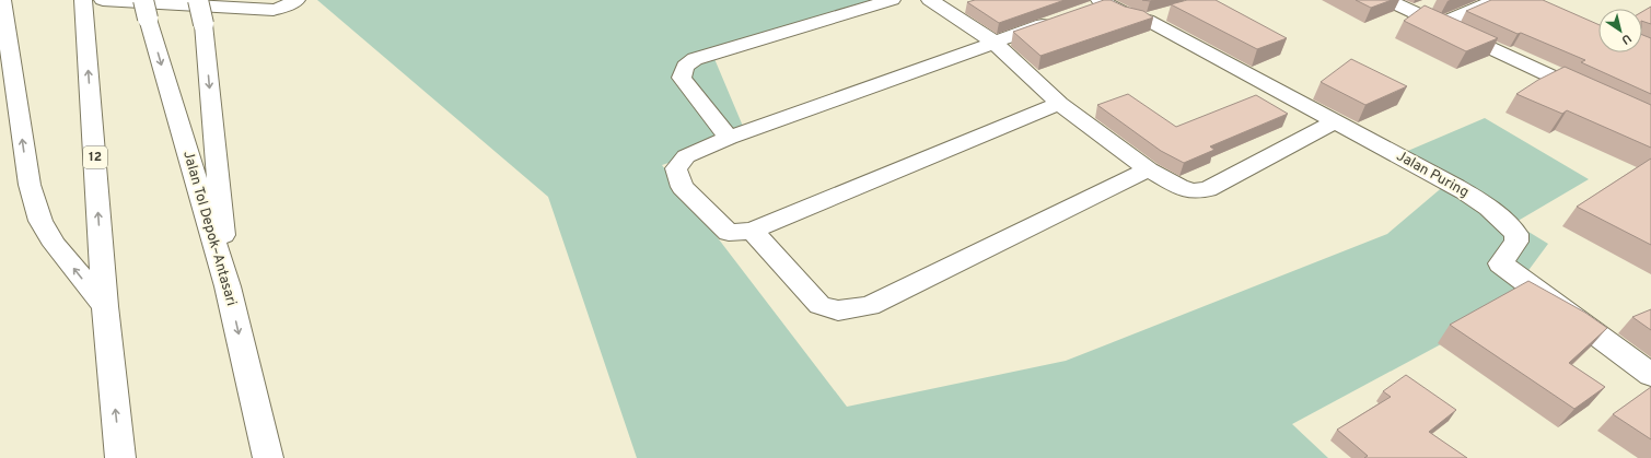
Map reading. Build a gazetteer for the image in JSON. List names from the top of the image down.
{
  "streets": {
    "main road": ["12", "Jalan Puring", "Jalan Tol Depok–Antasari"]
  },
  "north": "bottom right"
}
